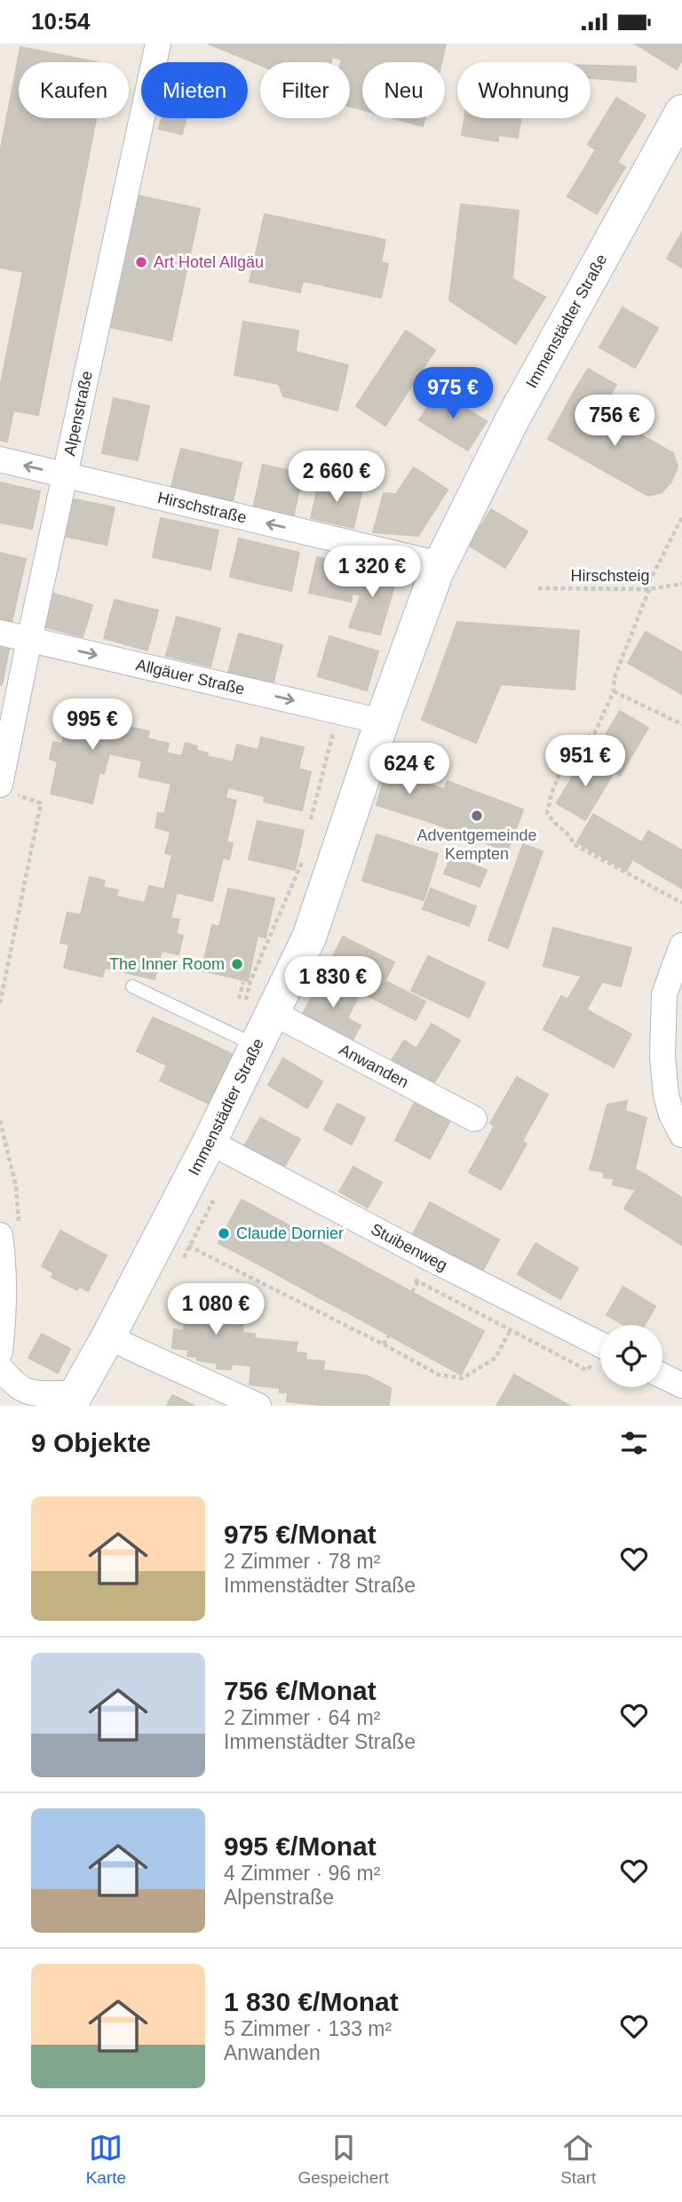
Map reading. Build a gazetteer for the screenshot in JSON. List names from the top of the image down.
{
  "streets": {
    "street": [
      "Immenstädter Straße",
      "Alpenstraße",
      "Hirschstraße",
      "Allgäuer Straße",
      "Anwanden",
      "Stuibenweg"
    ],
    "path": ["Hirschsteig"]
  },
  "crossings": [
    ["Immenstädter Straße", "Hirschstraße"],
    ["Immenstädter Straße", "Allgäuer Straße"],
    ["Immenstädter Straße", "Anwanden"],
    ["Immenstädter Straße", "Stuibenweg"],
    ["Alpenstraße", "Hirschstraße"],
    ["Alpenstraße", "Allgäuer Straße"]
  ],
  "one_way": ["Hirschstraße", "Allgäuer Straße"],
  "places": [
    "Art Hotel Allgäu",
    "Adventgemeinde Kempten",
    "The Inner Room",
    "Claude Dornier"
  ],
  "page": {
    "status": "10:54",
    "chip": [
      "Kaufen",
      "Mieten",
      "Filter",
      "Neu",
      "Wohnung"
    ],
    "price": [
      "975 €",
      "756 €",
      "2 660 €",
      "1 320 €",
      "995 €",
      "951 €",
      "624 €",
      "1 830 €",
      "1 080 €"
    ],
    "heading": "9 Objekte",
    "list": [
      {
        "name": "975 €/Monat",
        "note": "2 Zimmer · 78 m² · Immenstädter Straße"
      },
      {
        "name": "756 €/Monat",
        "note": "2 Zimmer · 64 m² · Immenstädter Straße"
      },
      {
        "name": "995 €/Monat",
        "note": "4 Zimmer · 96 m² · Alpenstraße"
      },
      {
        "name": "1 830 €/Monat",
        "note": "5 Zimmer · 133 m² · Anwanden"
      }
    ],
    "tabs": ["Karte", "Gespeichert", "Start"]
  }
}
